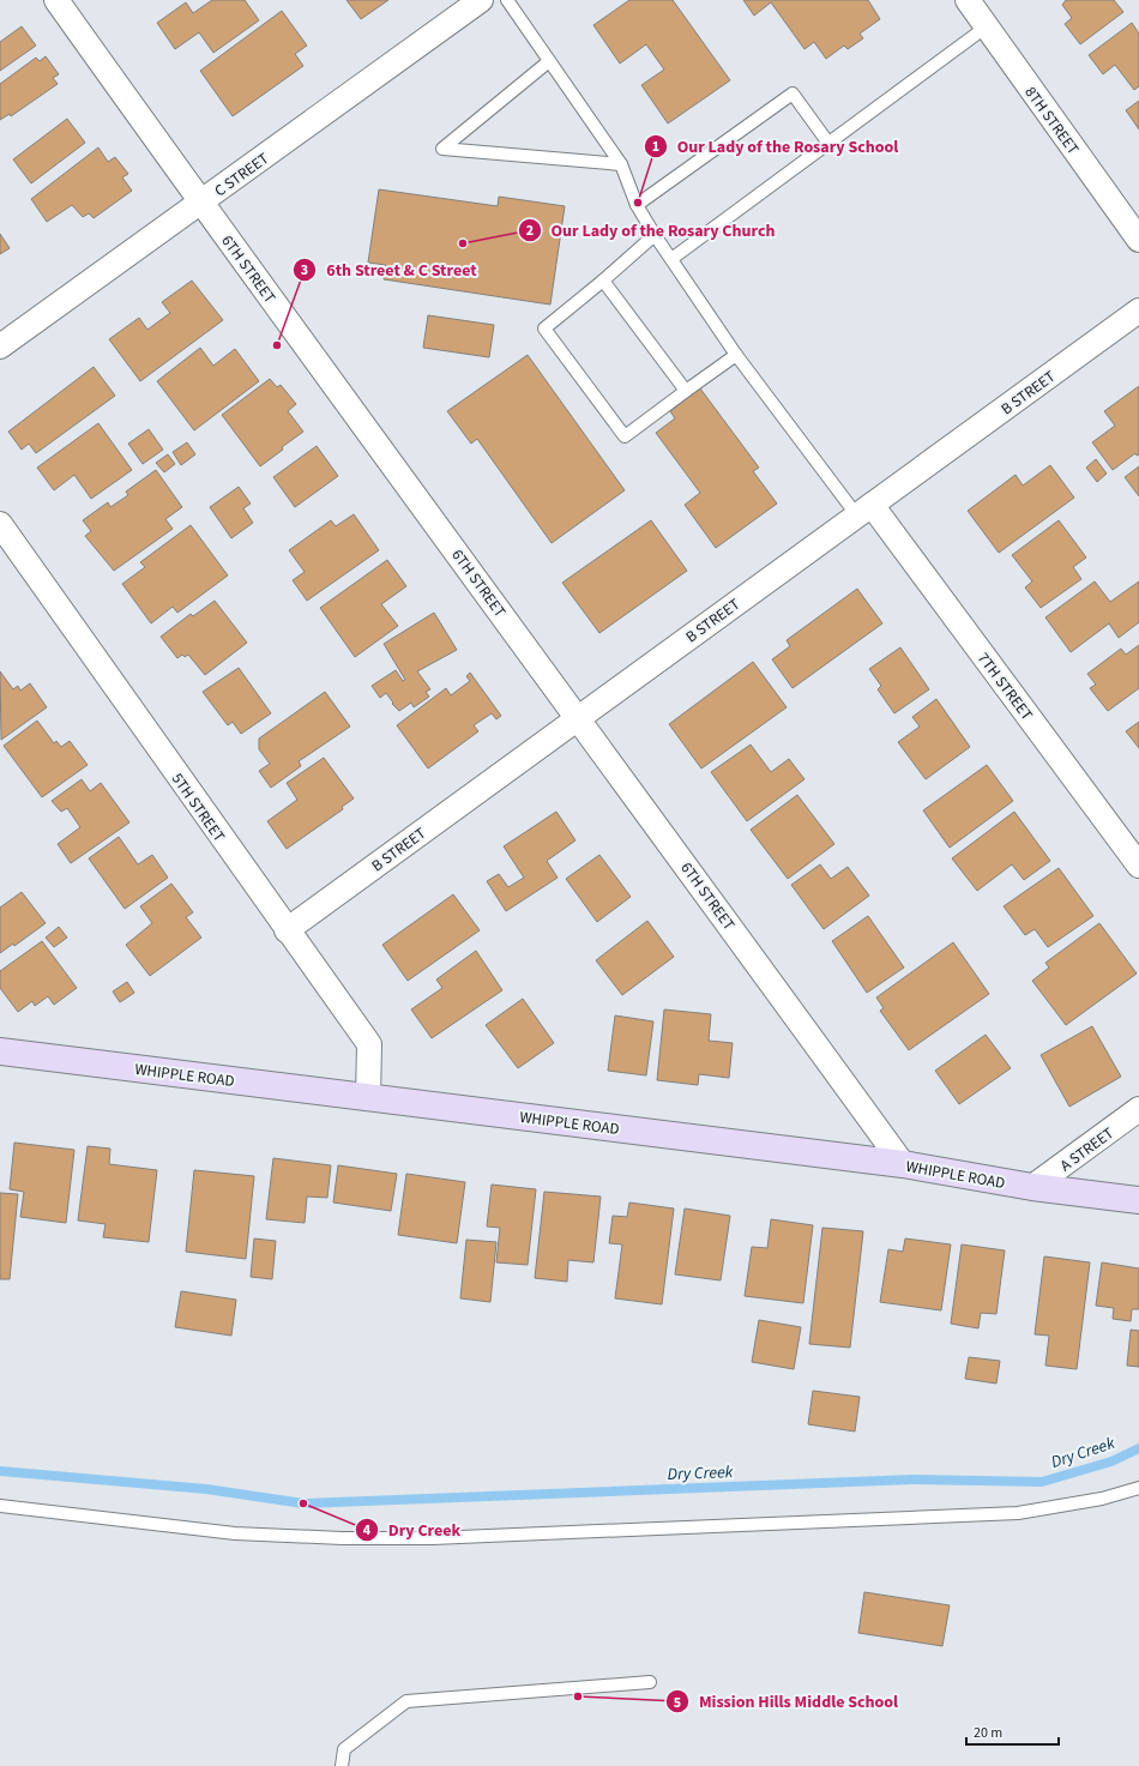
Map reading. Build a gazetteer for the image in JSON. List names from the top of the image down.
{
  "streets": {
    "main road": ["WHIPPLE ROAD"],
    "street": [
      "8TH STREET",
      "C STREET",
      "6TH STREET",
      "B STREET",
      "7TH STREET",
      "5TH STREET",
      "A STREET"
    ]
  },
  "crossings": [
    ["C STREET", "6TH STREET"],
    ["6TH STREET", "B STREET"],
    ["6TH STREET", "WHIPPLE ROAD"],
    ["B STREET", "7TH STREET"],
    ["B STREET", "5TH STREET"],
    ["5TH STREET", "WHIPPLE ROAD"],
    ["WHIPPLE ROAD", "A STREET"]
  ],
  "water": ["Dry Creek"],
  "places": [
    "Our Lady of the Rosary School",
    "Our Lady of the Rosary Church",
    "6th Street & C Street",
    "Dry Creek",
    "Mission Hills Middle School"
  ],
  "scale_bar": "20 m"
}
